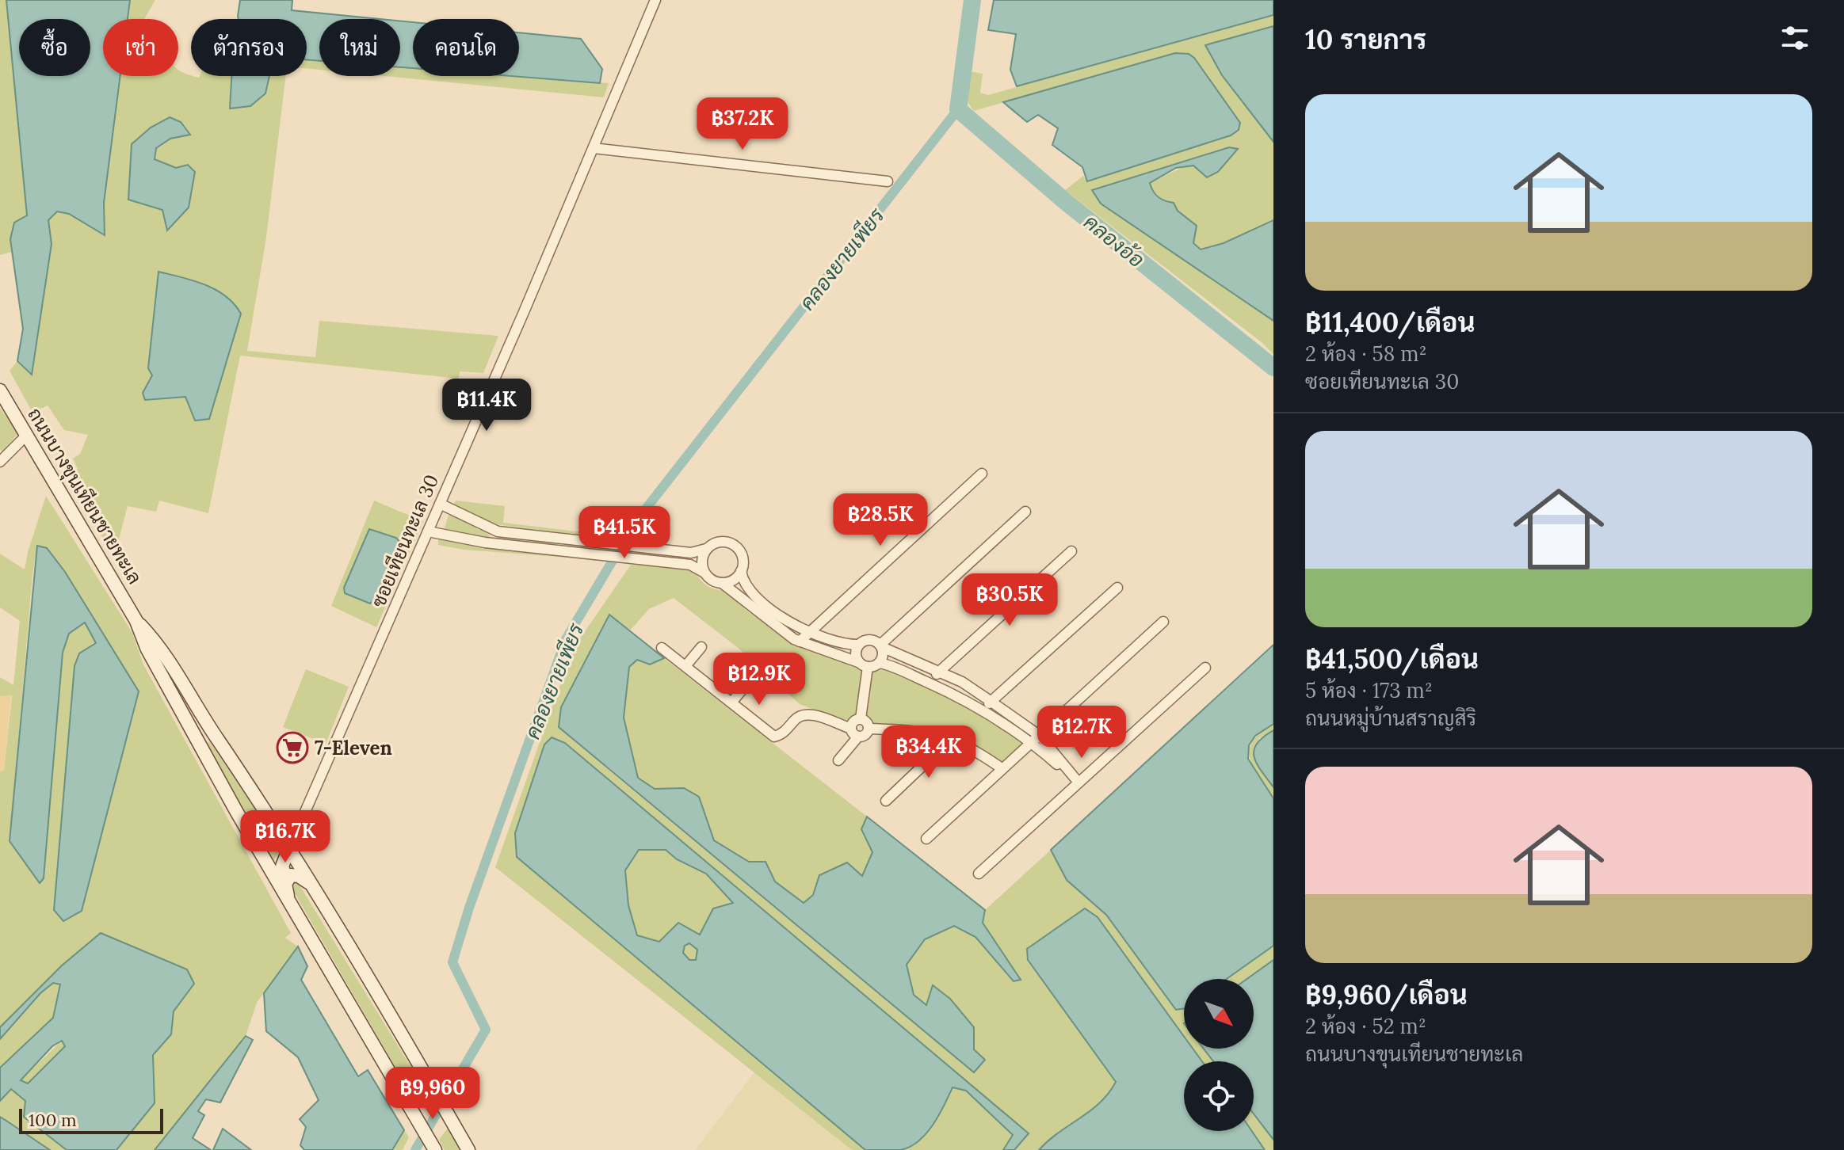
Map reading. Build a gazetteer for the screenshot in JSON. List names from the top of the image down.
{
  "streets": {
    "main road": ["ถนนบางขุนเทียนชายทะเล"],
    "street": ["ซอยเทียนทะเล 30"]
  },
  "crossings": [
    ["ถนนบางขุนเทียนชายทะเล", "ซอยเทียนทะเล 30"]
  ],
  "water": ["คลองอ้อ", "คลองยายเพียร"],
  "places": {
    "supermarket": ["7-Eleven"]
  },
  "scale_bar": "100 m",
  "north": "bottom right",
  "page": {
    "heading": "10 รายการ",
    "chip": [
      "ซื้อ",
      "เช่า",
      "ตัวกรอง",
      "ใหม่",
      "คอนโด"
    ],
    "list": [
      {
        "name": "฿11,400/เดือน",
        "note": "2 ห้อง · 58 m² · ซอยเทียนทะเล 30"
      },
      {
        "name": "฿41,500/เดือน",
        "note": "5 ห้อง · 173 m² · ถนนหมู่บ้านสราญสิริ"
      },
      {
        "name": "฿9,960/เดือน",
        "note": "2 ห้อง · 52 m² · ถนนบางขุนเทียนชายทะเล"
      }
    ],
    "price": [
      "฿37.2K",
      "฿11.4K",
      "฿28.5K",
      "฿41.5K",
      "฿30.5K",
      "฿12.9K",
      "฿12.7K",
      "฿34.4K",
      "฿16.7K",
      "฿9,960"
    ],
    "scale": "100 m"
  }
}
